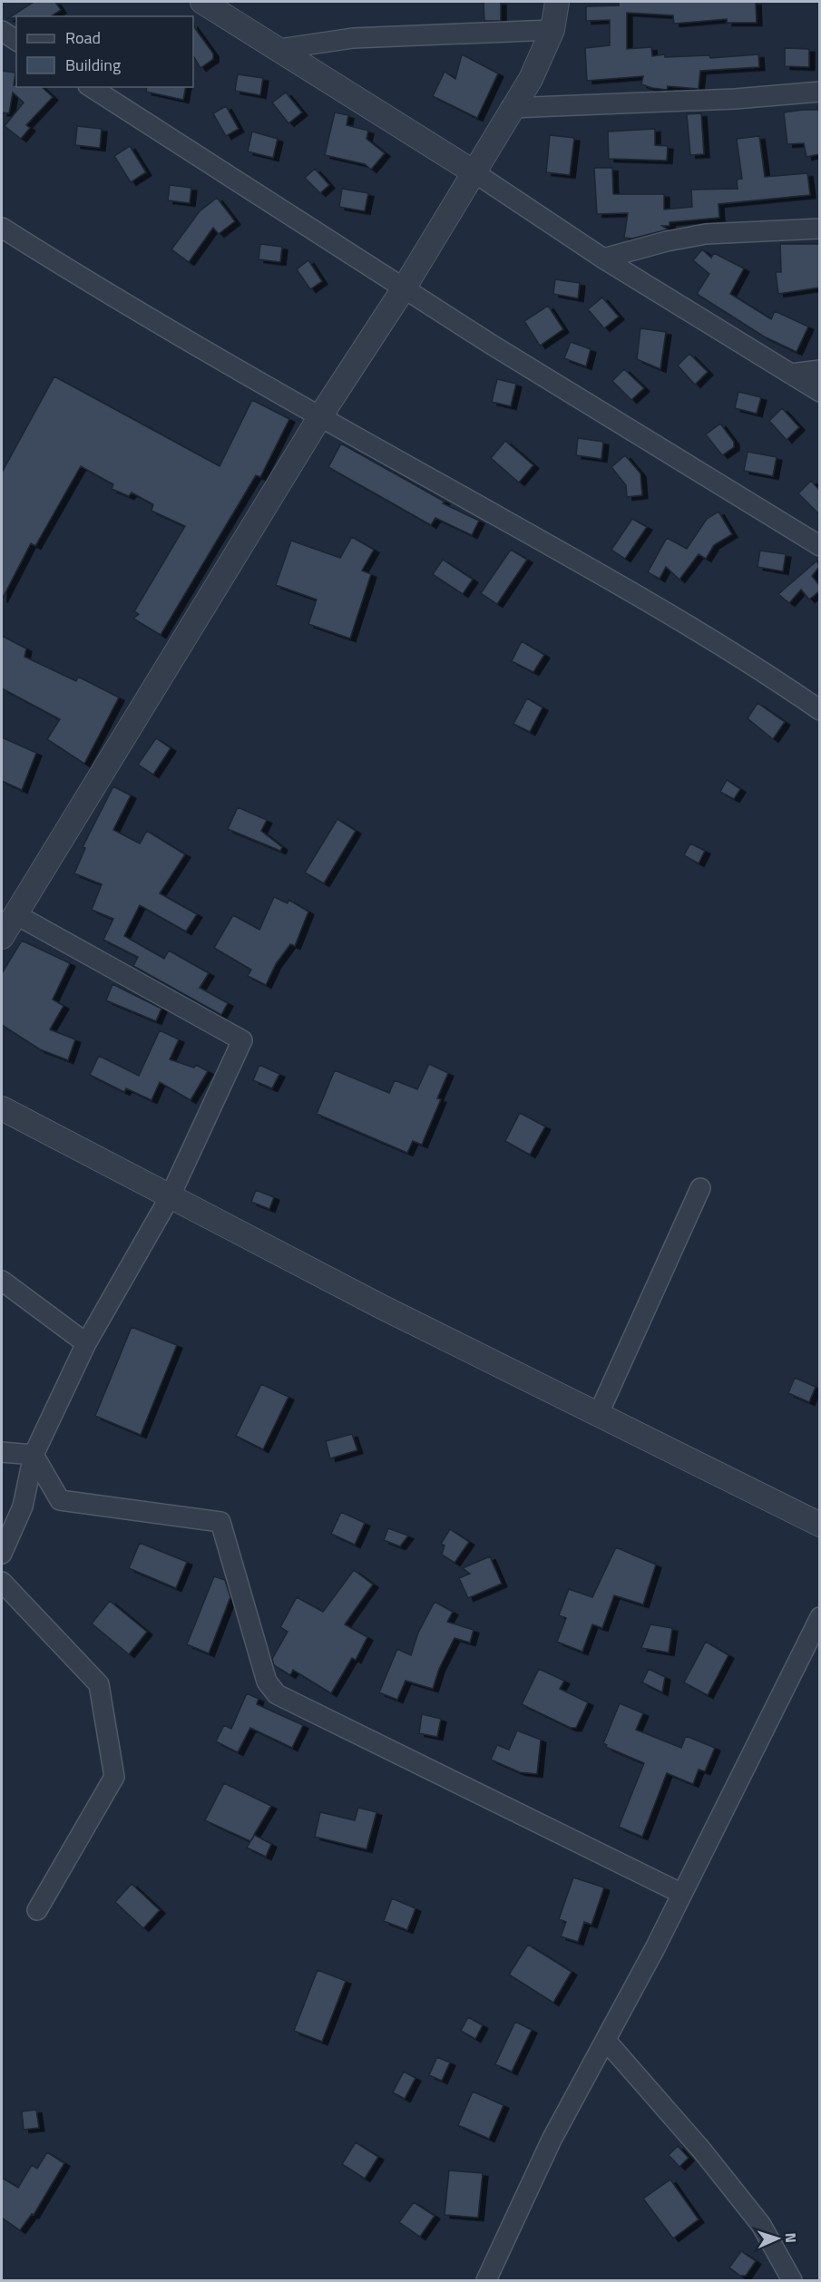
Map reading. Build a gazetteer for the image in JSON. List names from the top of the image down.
{
  "legend": ["Road", "Building"],
  "north": "right"
}
